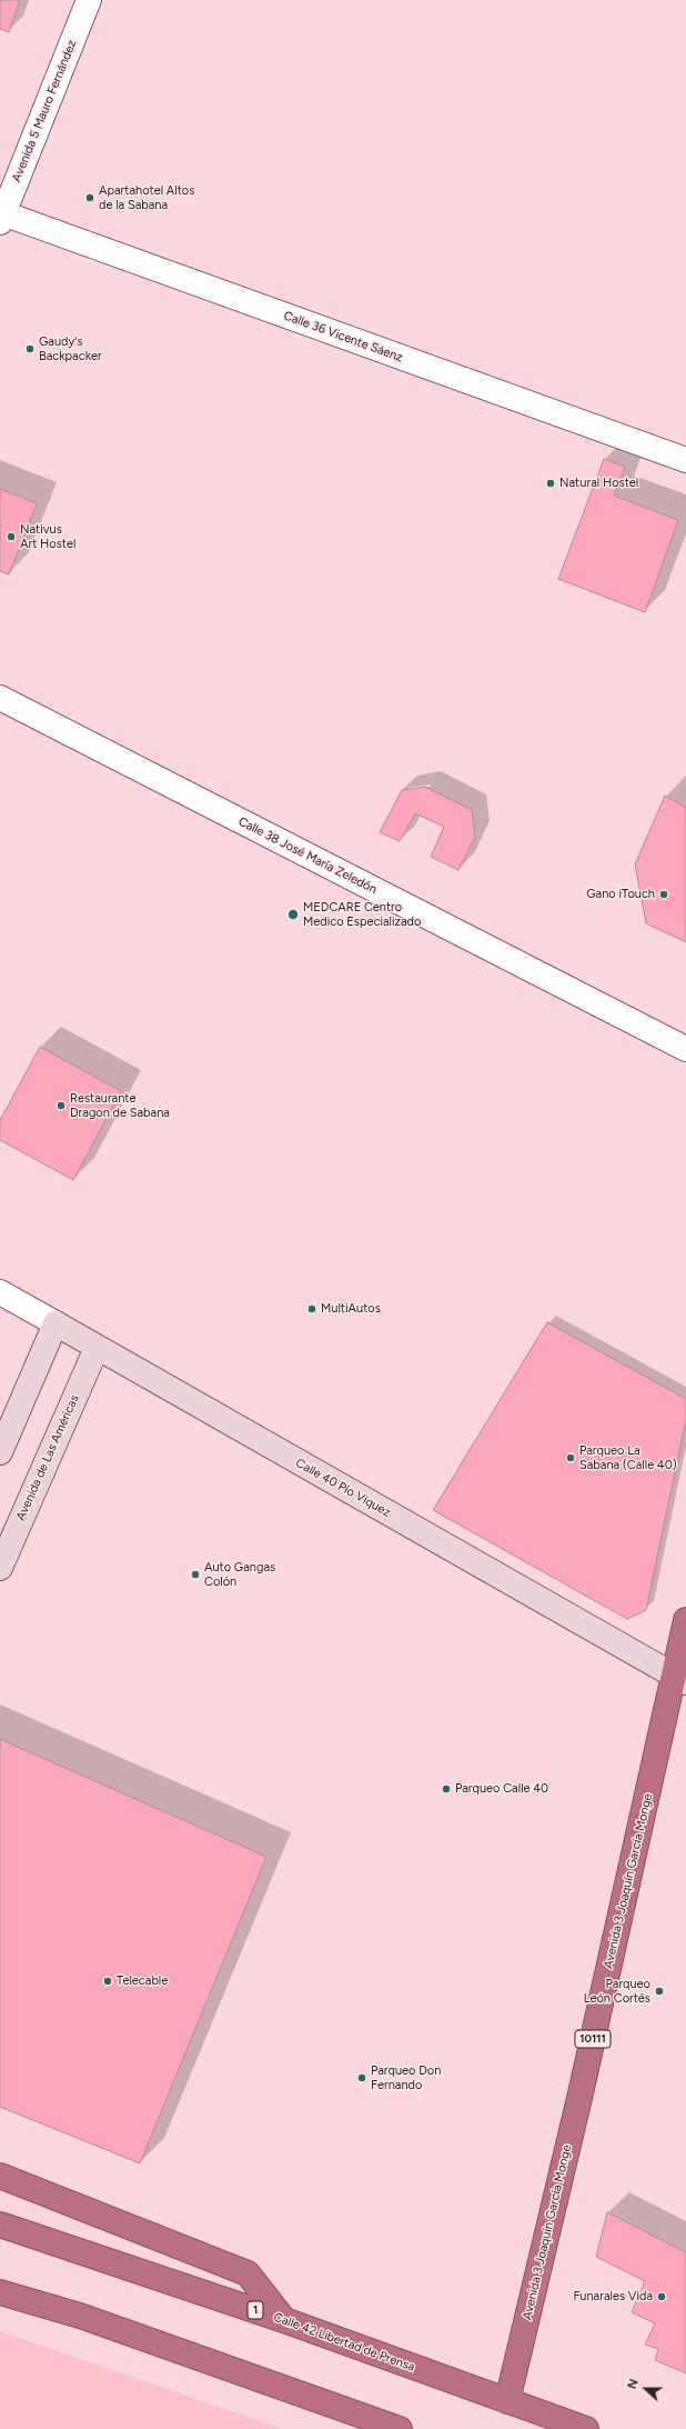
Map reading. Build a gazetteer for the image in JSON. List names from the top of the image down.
{
  "streets": {
    "highway": [
      "Avenida 3 Joaquín García Monge",
      "10111",
      "1",
      "Calle 42 Libertad de Prensa"
    ],
    "street": [
      "Avenida 5 Mauro Fernández",
      "Calle 36 Vicente Sáenz",
      "Calle 38 José María Zeledón",
      "Avenida de Las Américas",
      "Calle 40 Pío Víquez"
    ]
  },
  "crossings": [
    ["Avenida 5 Mauro Fernández", "Calle 36 Vicente Sáenz"],
    ["Avenida de Las Américas", "Calle 40 Pío Víquez"],
    ["Calle 40 Pío Víquez", "Avenida 3 Joaquín García Monge"],
    ["Avenida 3 Joaquín García Monge", "Calle 42 Libertad de Prensa"]
  ],
  "places": [
    "Apartahotel Altos de la Sabana",
    "Gaudy's Backpacker",
    "Natural Hostel",
    "Nativus Art Hostel",
    "Gano iTouch",
    "MEDCARE Centro Medico Especializado",
    "Restaurante Dragon de Sabana",
    "MultiAutos",
    "Parqueo La Sabana (Calle 40)",
    "Auto Gangas Colón",
    "Parqueo Calle 40",
    "Telecable",
    "Parqueo León Cortés",
    "Parqueo Don Fernando",
    "Funarales Vida"
  ],
  "north": "left"
}
